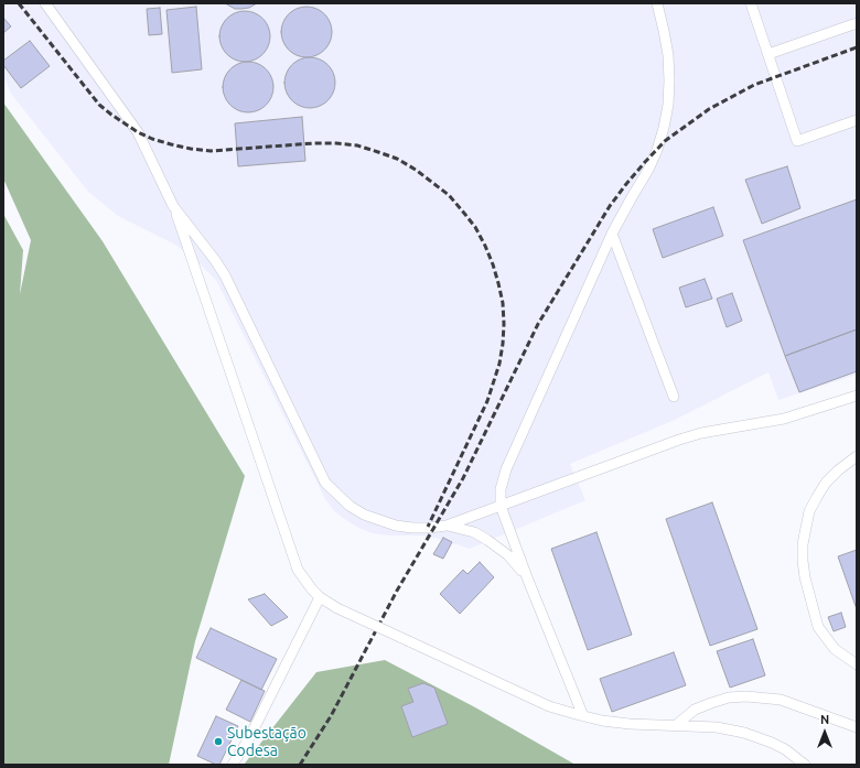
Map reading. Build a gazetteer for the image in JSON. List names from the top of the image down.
{
  "places": ["Subestação Codesa"],
  "north": "top"
}
